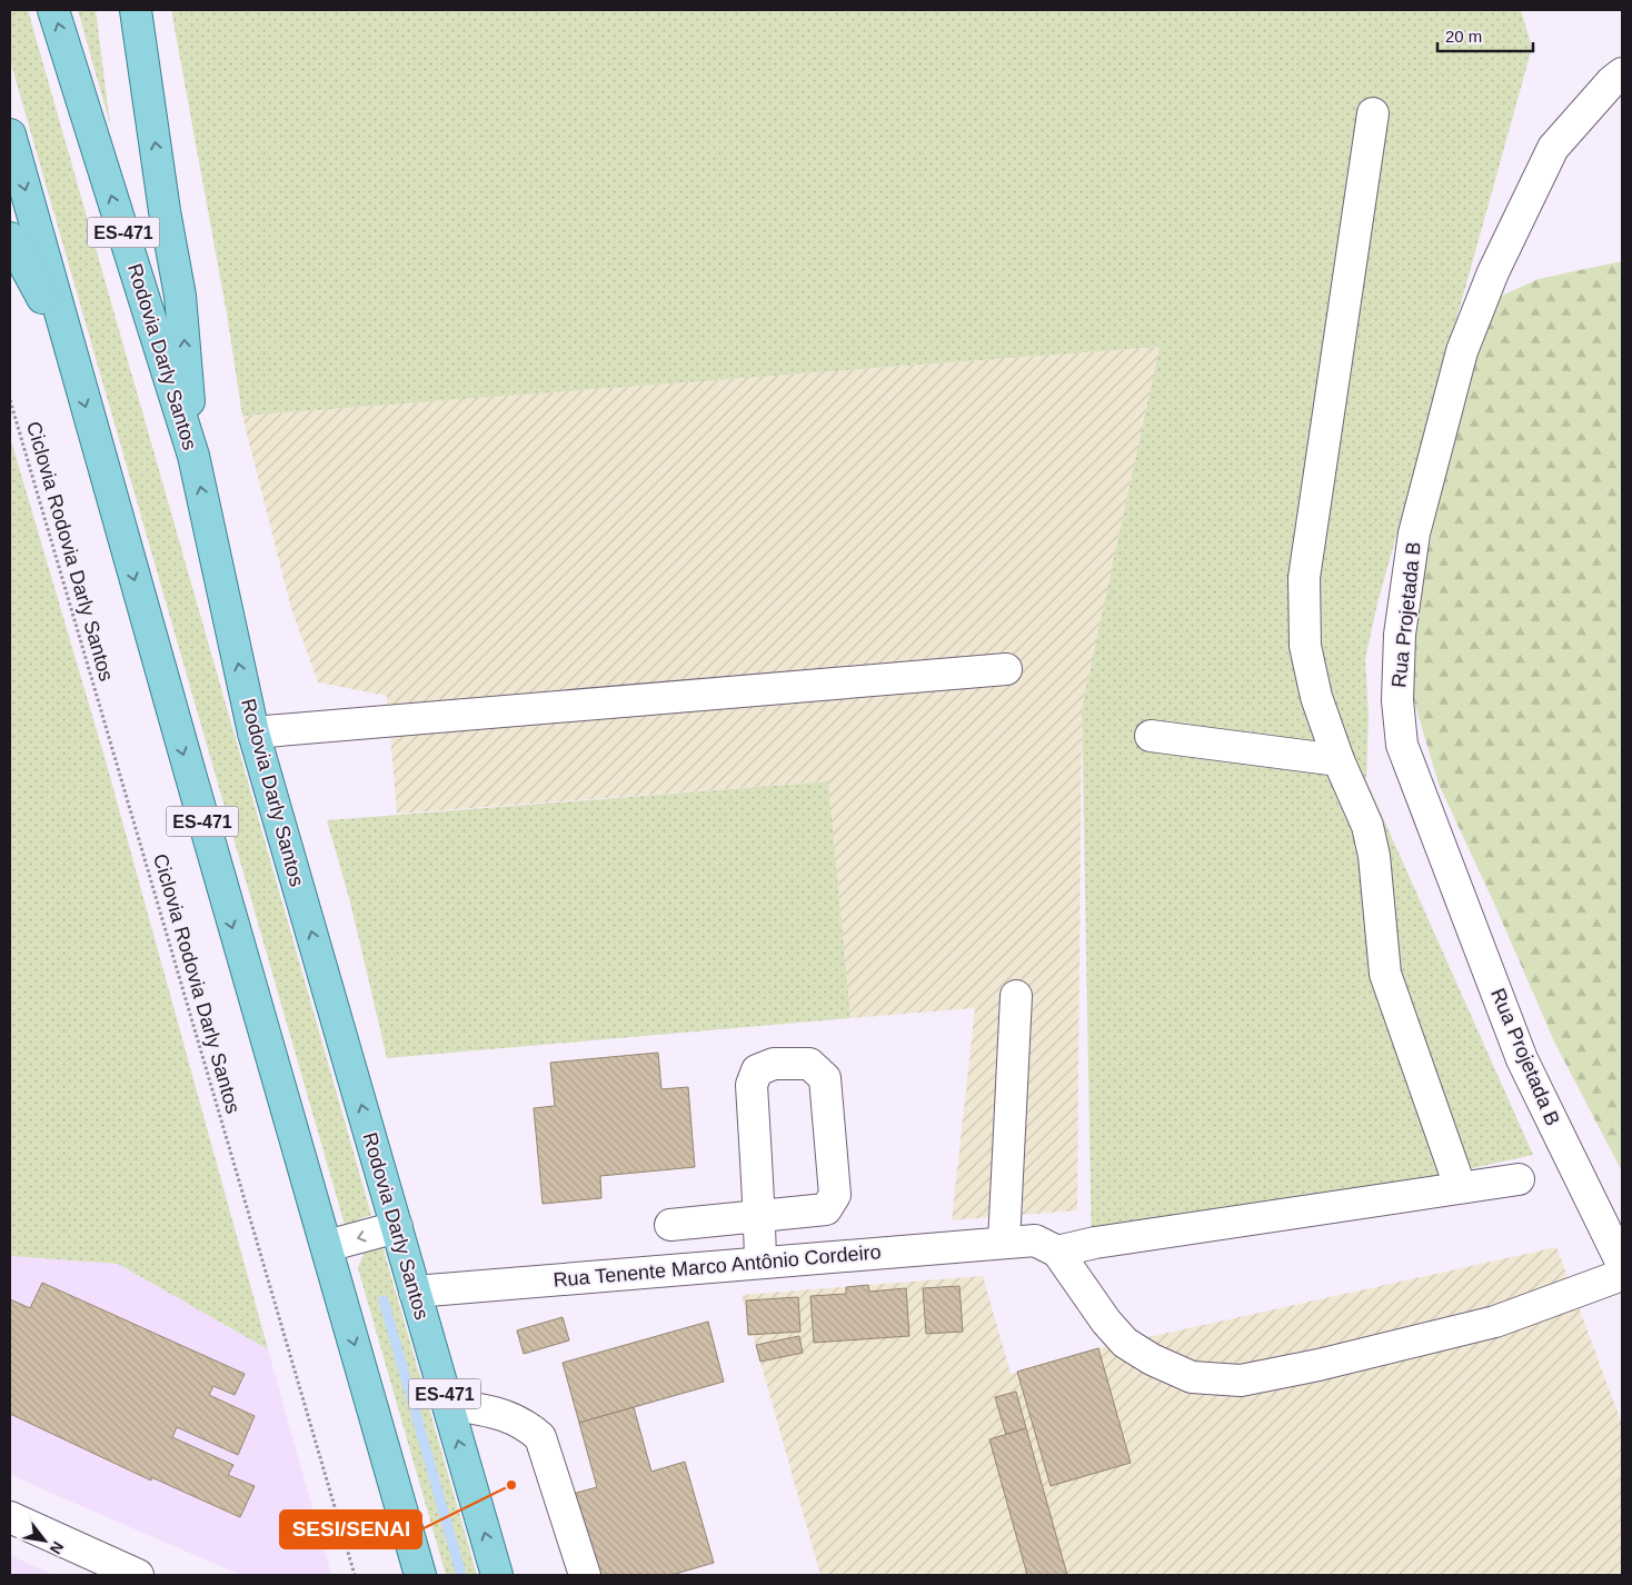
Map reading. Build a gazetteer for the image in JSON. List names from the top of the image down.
{
  "streets": {
    "main road": ["ES-471", "Rodovia Darly Santos"],
    "street": ["Rua Projetada B", "Rua Tenente Marco Antônio Cordeiro"],
    "path": ["Ciclovia Rodovia Darly Santos"]
  },
  "crossings": [
    ["Rodovia Darly Santos", "Rua Tenente Marco Antônio Cordeiro"]
  ],
  "places": ["SESI/SENAI"],
  "scale_bar": "20 m",
  "north": "bottom right"
}
